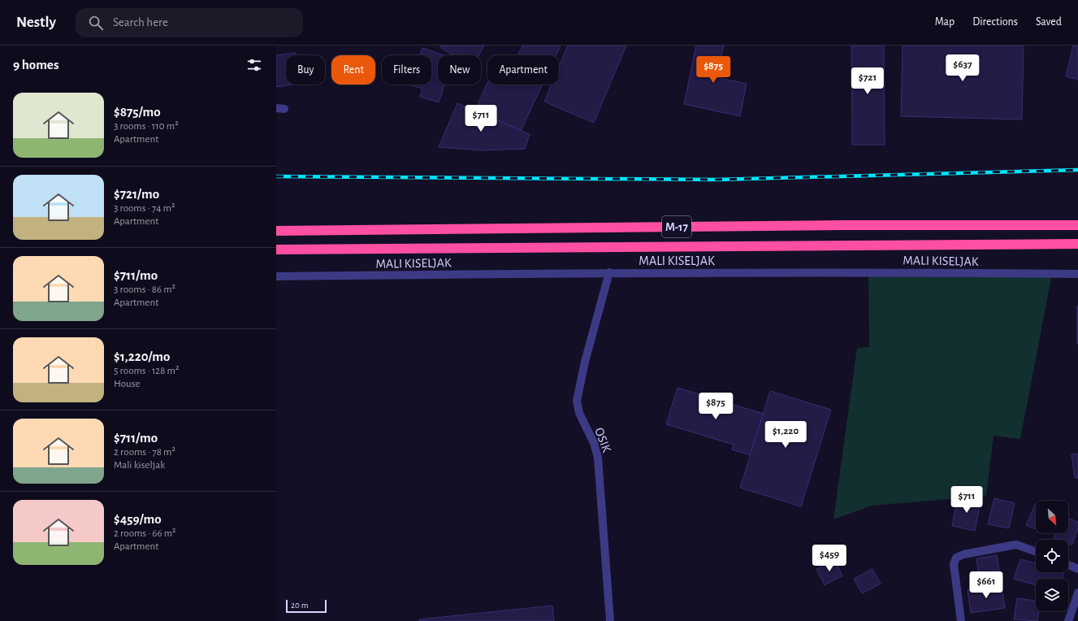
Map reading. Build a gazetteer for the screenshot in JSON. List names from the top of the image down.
{
  "streets": {
    "highway": ["M-17"],
    "street": ["MALI KISELJAK", "OSIK"]
  },
  "crossings": [
    ["MALI KISELJAK", "OSIK"]
  ],
  "scale_bar": "20 m",
  "north": "bottom right",
  "page": {
    "header": "Nestly",
    "search": "Search here",
    "nav": ["Map", "Directions", "Saved"],
    "heading": "9 homes",
    "price": [
      "$637",
      "$875",
      "$721",
      "$711",
      "$875",
      "$1,220",
      "$711",
      "$459",
      "$661"
    ],
    "chip": [
      "Buy",
      "Rent",
      "Filters",
      "New",
      "Apartment"
    ],
    "list": [
      {
        "name": "$875/mo",
        "note": "3 rooms · 110 m² · Apartment"
      },
      {
        "name": "$721/mo",
        "note": "3 rooms · 74 m² · Apartment"
      },
      {
        "name": "$711/mo",
        "note": "3 rooms · 86 m² · Apartment"
      },
      {
        "name": "$1,220/mo",
        "note": "5 rooms · 128 m² · House"
      },
      {
        "name": "$711/mo",
        "note": "2 rooms · 78 m² · Mali kiseljak"
      },
      {
        "name": "$459/mo",
        "note": "2 rooms · 66 m² · Apartment"
      }
    ],
    "scale": "20 m"
  }
}
